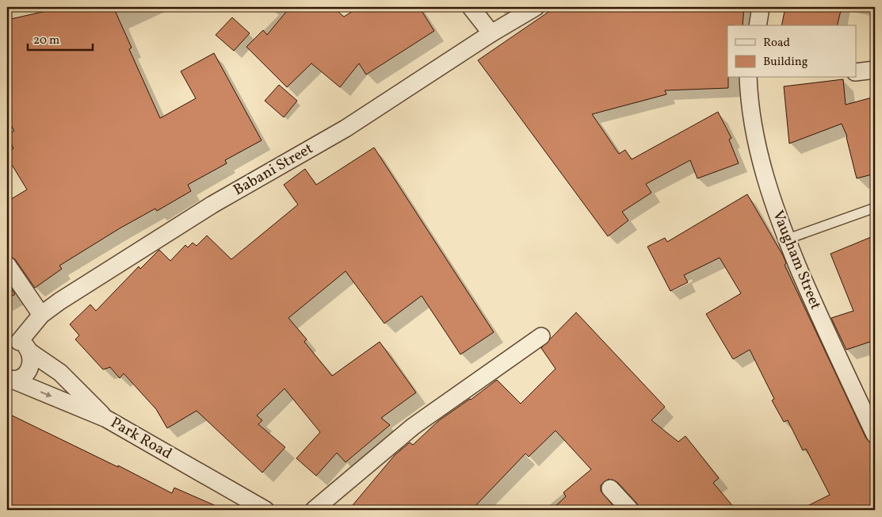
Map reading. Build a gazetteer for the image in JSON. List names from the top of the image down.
{
  "streets": {
    "street": ["Babani Street", "Vaugham Street", "Park Road"]
  },
  "legend": ["Road", "Building"],
  "scale_bar": "20 m"
}
